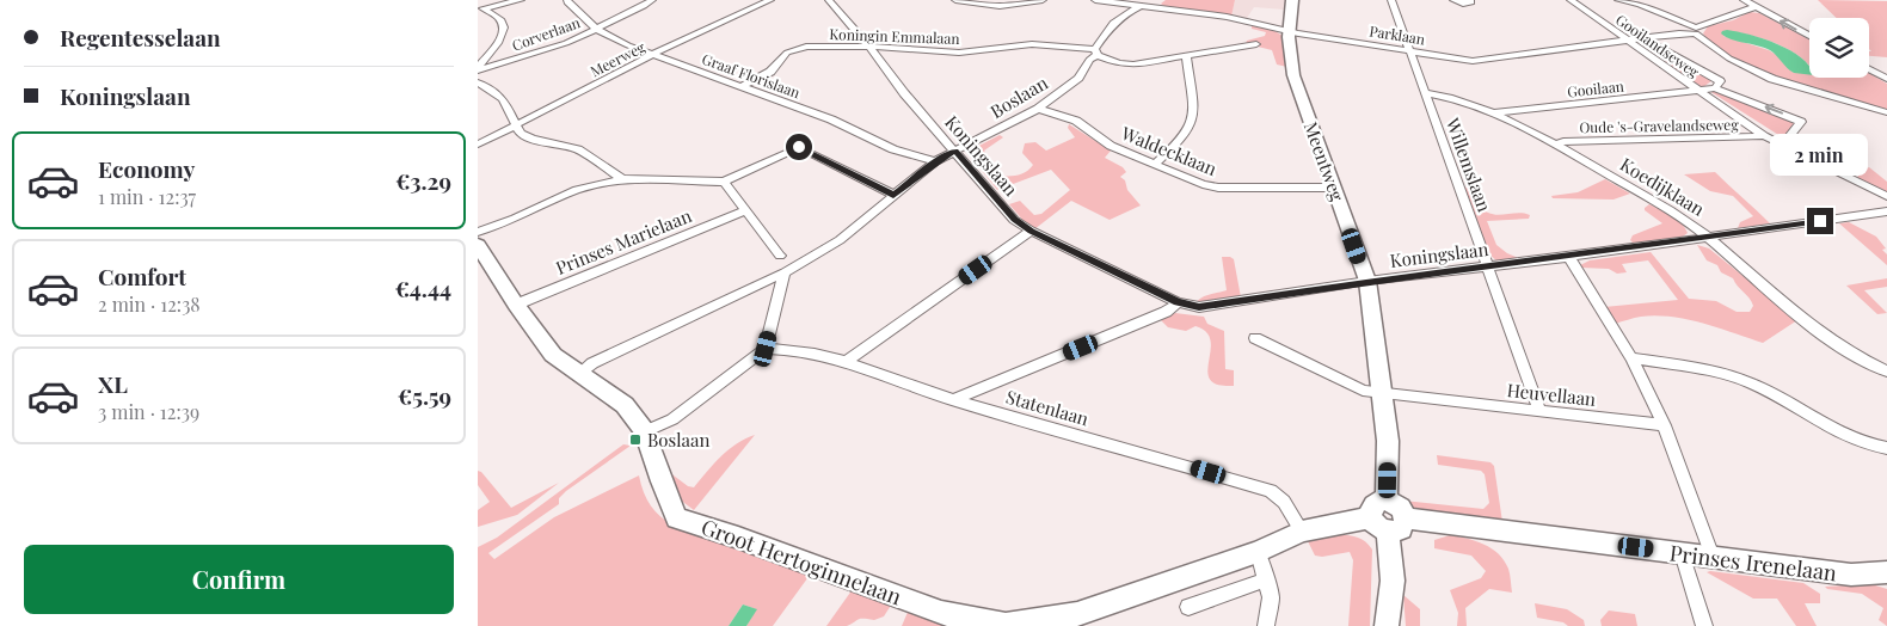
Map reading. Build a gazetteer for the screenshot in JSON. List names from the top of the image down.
{
  "streets": {
    "main road": ["Meentweg", "Groot Hertoginnelaan", "Prinses Irenelaan"],
    "street": [
      "Corverlaan",
      "Parklaan",
      "Koningin Emmalaan",
      "Gooilandseweg",
      "Meerweg",
      "Graaf Florislaan",
      "Gooilaan",
      "Boslaan",
      "Oude 's-Gravelandseweg",
      "Waldecklaan",
      "Koningslaan",
      "Willemslaan",
      "Koedijklaan",
      "Prinses Marielaan",
      "Heuvellaan",
      "Statenlaan"
    ]
  },
  "crossings": [
    ["Corverlaan", "Graaf Florislaan"],
    ["Parklaan", "Gooilandseweg"],
    ["Parklaan", "Boslaan"],
    ["Parklaan", "Meentweg"],
    ["Parklaan", "Willemslaan"],
    ["Koningin Emmalaan", "Graaf Florislaan"],
    ["Koningin Emmalaan", "Boslaan"],
    ["Koningin Emmalaan", "Koningslaan"],
    ["Gooilandseweg", "Gooilaan"],
    ["Gooilandseweg", "Oude 's-Gravelandseweg"],
    ["Meerweg", "Graaf Florislaan"],
    ["Graaf Florislaan", "Boslaan"],
    ["Gooilaan", "Koedijklaan"],
    ["Boslaan", "Waldecklaan"],
    ["Boslaan", "Koningslaan"],
    ["Boslaan", "Groot Hertoginnelaan"],
    ["Oude 's-Gravelandseweg", "Koedijklaan"],
    ["Waldecklaan", "Meentweg"],
    ["Koningslaan", "Meentweg"],
    ["Koningslaan", "Willemslaan"],
    ["Koningslaan", "Koedijklaan"],
    ["Meentweg", "Heuvellaan"],
    ["Meentweg", "Groot Hertoginnelaan"],
    ["Meentweg", "Prinses Irenelaan"],
    ["Willemslaan", "Koedijklaan"],
    ["Willemslaan", "Heuvellaan"],
    ["Prinses Marielaan", "Groot Hertoginnelaan"],
    ["Statenlaan", "Groot Hertoginnelaan"],
    ["Groot Hertoginnelaan", "Prinses Irenelaan"]
  ],
  "places": {
    "transit": ["Boslaan"]
  },
  "page": {
    "banner": ["Regentesselaan", "Koningslaan"],
    "list": [
      {
        "name": "Economy",
        "note": "1 min · 12:37",
        "value": "€3.29"
      },
      {
        "name": "Comfort",
        "note": "2 min · 12:38",
        "value": "€4.44"
      },
      {
        "name": "XL",
        "note": "3 min · 12:39",
        "value": "€5.59"
      }
    ],
    "bubble": "2 min",
    "buttons": "Confirm"
  }
}
